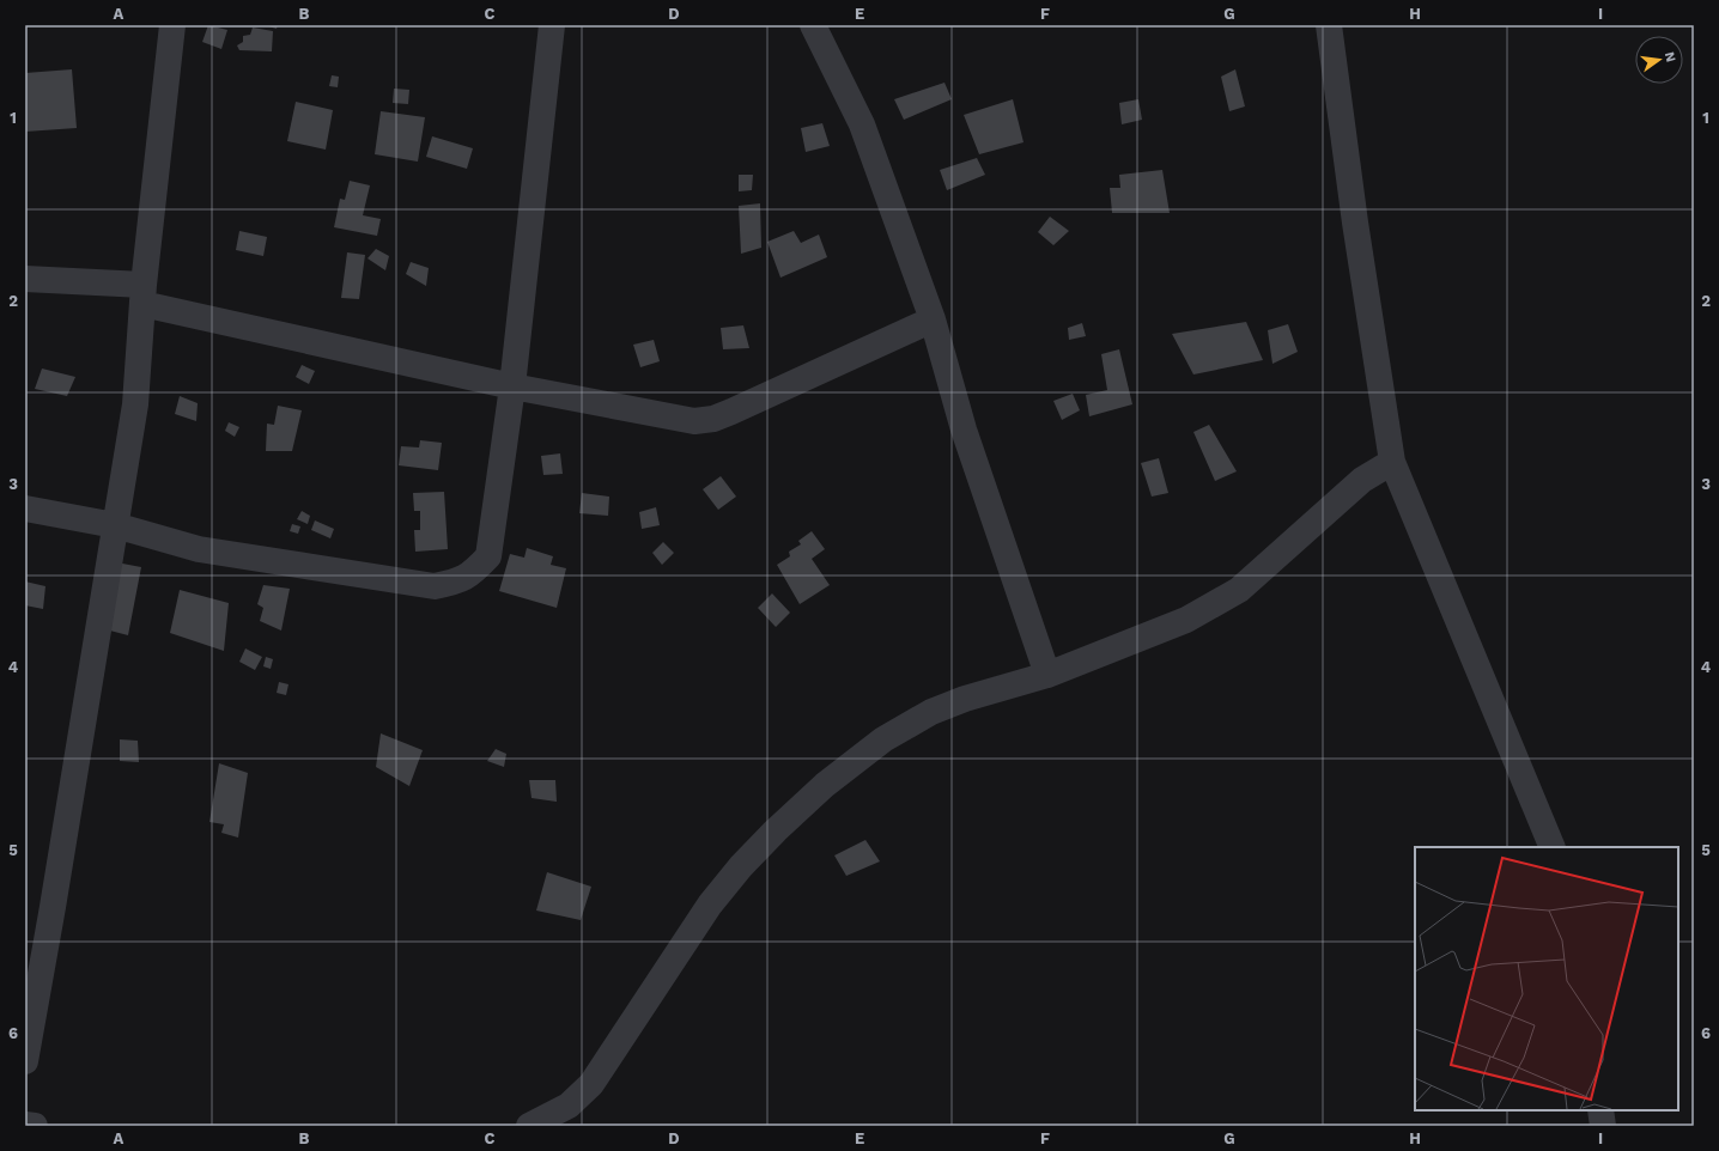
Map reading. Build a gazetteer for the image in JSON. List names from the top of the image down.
{
  "north": "right",
  "grid": {
    "columns": [
      "A",
      "B",
      "C",
      "D",
      "E",
      "F",
      "G",
      "H",
      "I"
    ],
    "rows": [
      "1",
      "2",
      "3",
      "4",
      "5",
      "6"
    ]
  }
}
